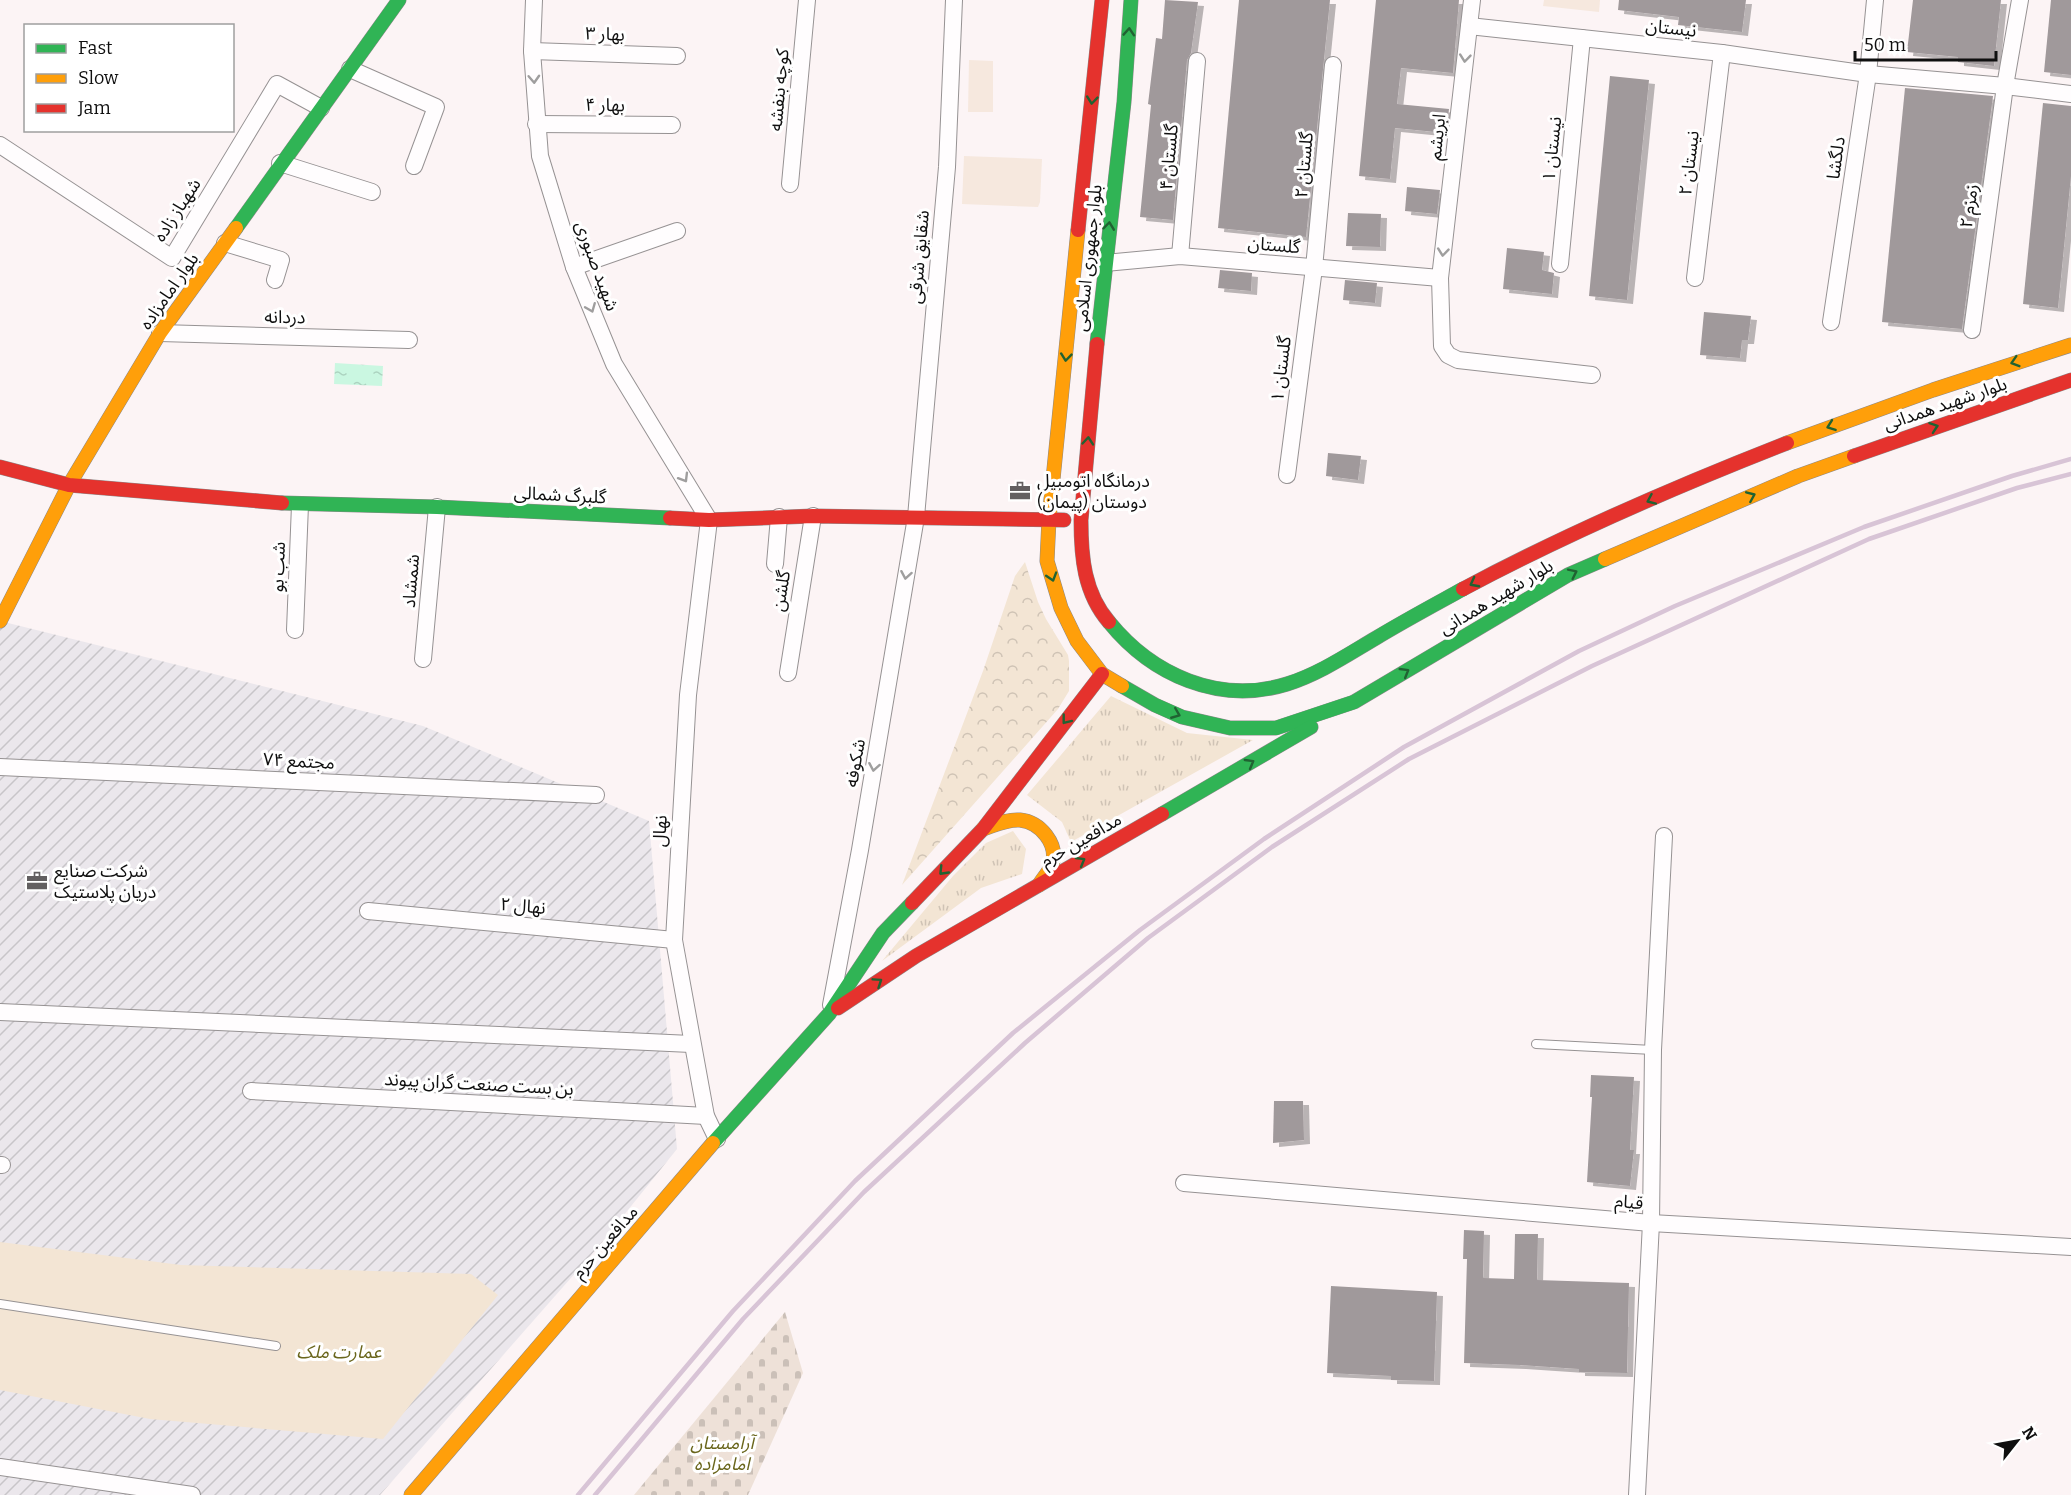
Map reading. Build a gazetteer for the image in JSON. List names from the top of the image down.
{
  "streets": {
    "main road": [
      "بلوار جمهوری اسلامی",
      "بلوار امامزاده",
      "بلوار شهید همدانی",
      "گلبرگ شمالی",
      "مدافعین حرم"
    ],
    "street": [
      "نیستان",
      "بهار ۳",
      "کوچه بنفشه",
      "بهار ۴",
      "ابریشم",
      "نیستان ۱",
      "گلستان ۴",
      "دلگشا",
      "نیستان ۲",
      "گلستان ۲",
      "زمزم ۲",
      "شهباز زاده",
      "گلستان",
      "شقایق شرقی",
      "شهید صبوری",
      "دردانه",
      "گلستان ۱",
      "شب بو",
      "شمشاد",
      "گلشن",
      "مجتمع ۷۴",
      "شکوفه",
      "نهال",
      "نهال ۲",
      "بن بست صنعت گران پیوند",
      "قیام"
    ]
  },
  "crossings": [
    ["نیستان", "ابریشم"],
    ["نیستان", "نیستان ۱"],
    ["نیستان", "دلگشا"],
    ["نیستان", "نیستان ۲"],
    ["نیستان", "زمزم ۲"],
    ["بهار ۳", "شهید صبوری"],
    ["بهار ۴", "شهید صبوری"],
    ["ابریشم", "گلستان"],
    ["گلستان ۴", "گلستان"],
    ["گلستان ۲", "گلستان"],
    ["گلستان ۲", "گلستان ۱"],
    ["شهباز زاده", "بلوار امامزاده"],
    ["گلستان", "بلوار جمهوری اسلامی"],
    ["گلستان", "گلستان ۱"],
    ["شقایق شرقی", "گلبرگ شمالی"],
    ["شقایق شرقی", "شکوفه"],
    ["بلوار جمهوری اسلامی", "بلوار شهید همدانی"],
    ["بلوار جمهوری اسلامی", "گلبرگ شمالی"],
    ["شهید صبوری", "گلبرگ شمالی"],
    ["شهید صبوری", "نهال"],
    ["بلوار امامزاده", "دردانه"],
    ["بلوار امامزاده", "گلبرگ شمالی"],
    ["بلوار شهید همدانی", "گلبرگ شمالی"],
    ["بلوار شهید همدانی", "مدافعین حرم"],
    ["گلبرگ شمالی", "شب بو"],
    ["گلبرگ شمالی", "شمشاد"],
    ["گلبرگ شمالی", "گلشن"],
    ["گلبرگ شمالی", "شکوفه"],
    ["گلبرگ شمالی", "نهال"],
    ["شکوفه", "مدافعین حرم"],
    ["نهال", "مدافعین حرم"],
    ["نهال", "نهال ۲"],
    ["نهال", "بن بست صنعت گران پیوند"]
  ],
  "one_way": ["ابریشم", "شهید صبوری", "شکوفه"],
  "parks": ["عمارت ملک", "آرامستان امامزاده"],
  "places": {
    "office": ["درمانگاه اتومبیل دوستان (پیمان)", "شرکت صنایع دریان پلاستیک"]
  },
  "legend": ["Fast", "Slow", "Jam"],
  "scale_bar": "50 m",
  "north": "top right"
}
